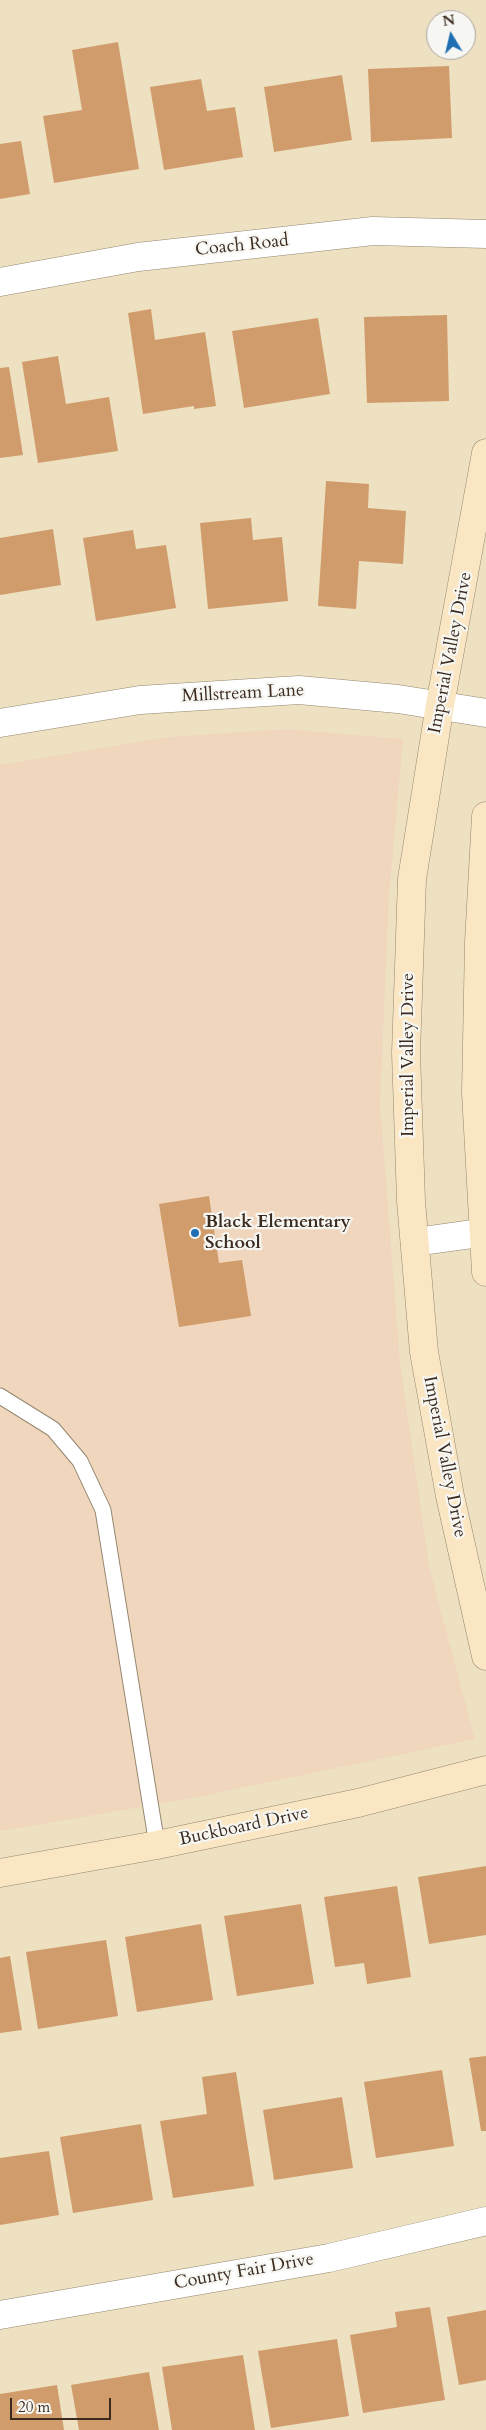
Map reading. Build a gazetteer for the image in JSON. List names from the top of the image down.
{
  "streets": {
    "street": [
      "Coach Road",
      "Imperial Valley Drive",
      "Millstream Lane",
      "Buckboard Drive",
      "County Fair Drive"
    ]
  },
  "crossings": [
    ["Imperial Valley Drive", "Millstream Lane"]
  ],
  "places": ["Black Elementary School"],
  "scale_bar": "20 m",
  "north": "top"
}
